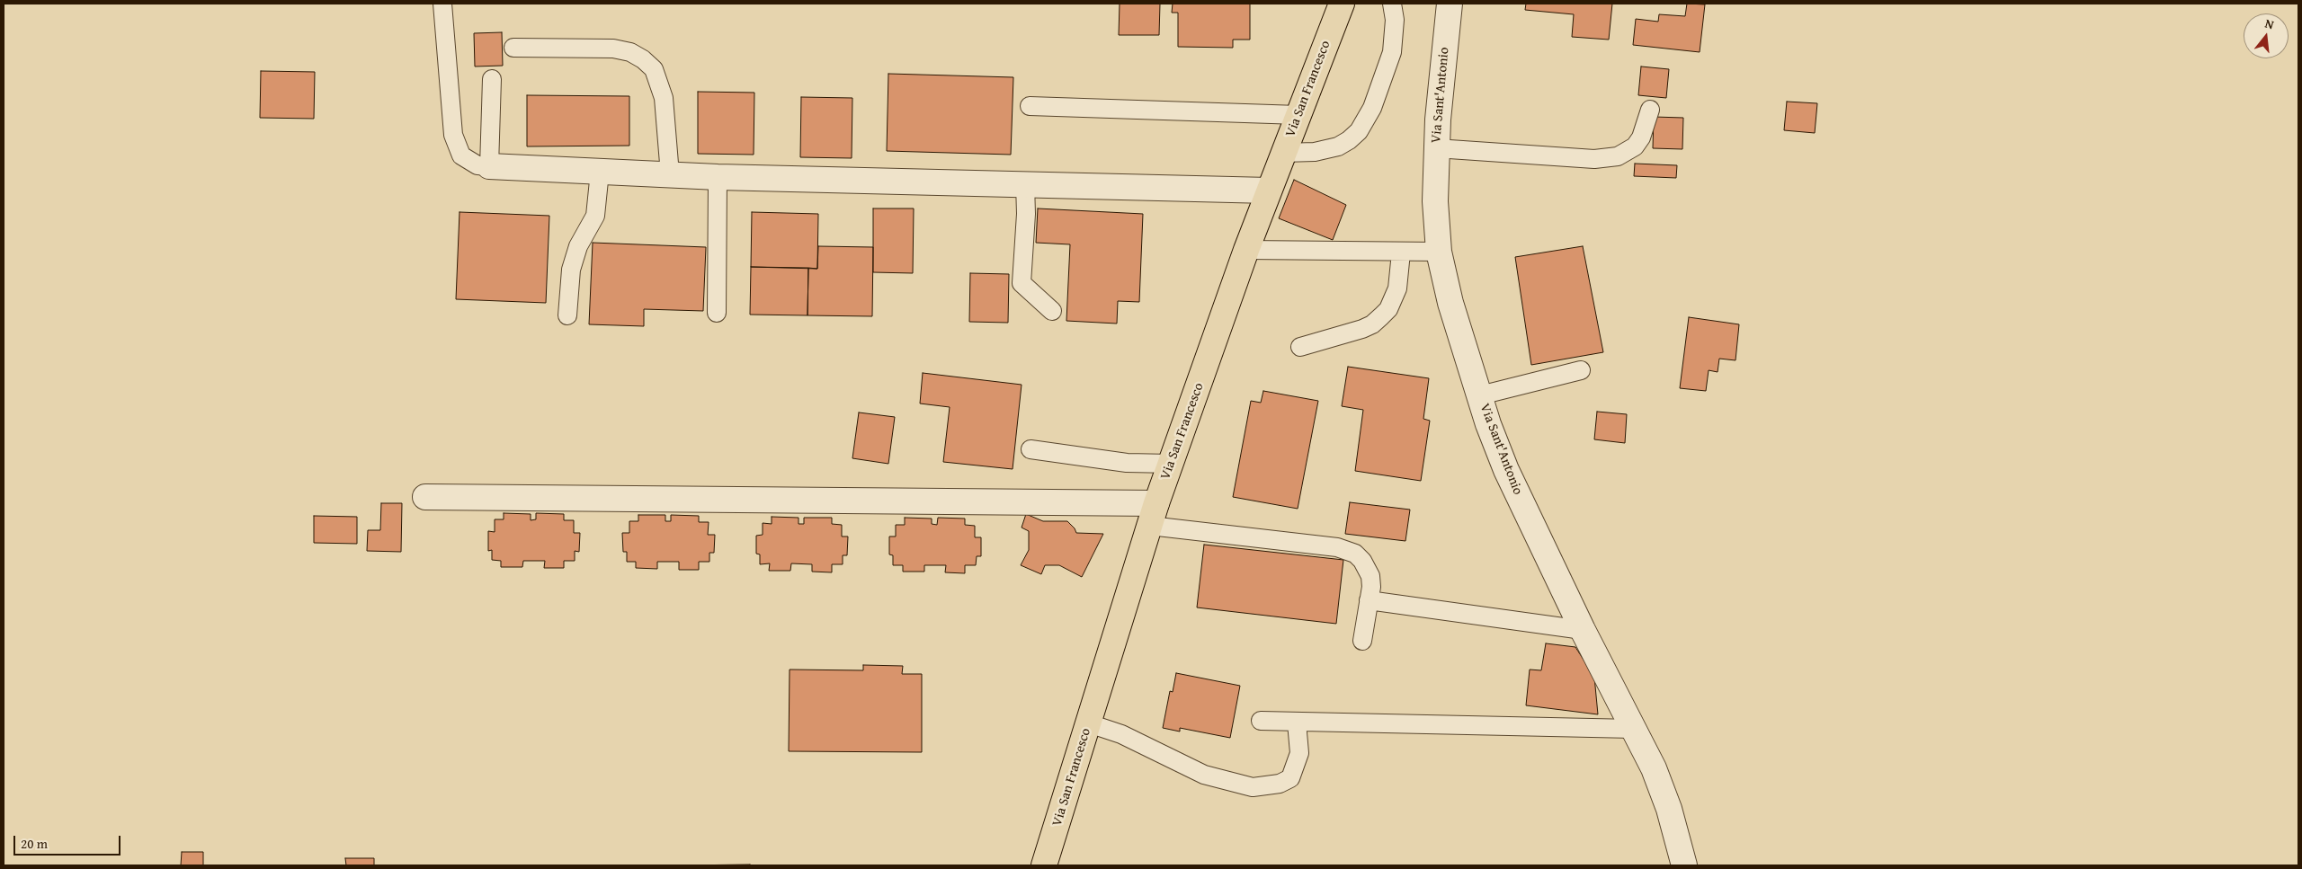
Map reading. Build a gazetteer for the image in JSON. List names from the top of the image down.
{
  "streets": {
    "main road": ["Via San Francesco"],
    "street": ["Via Sant'Antonio"]
  },
  "scale_bar": "20 m",
  "north": "top"
}
